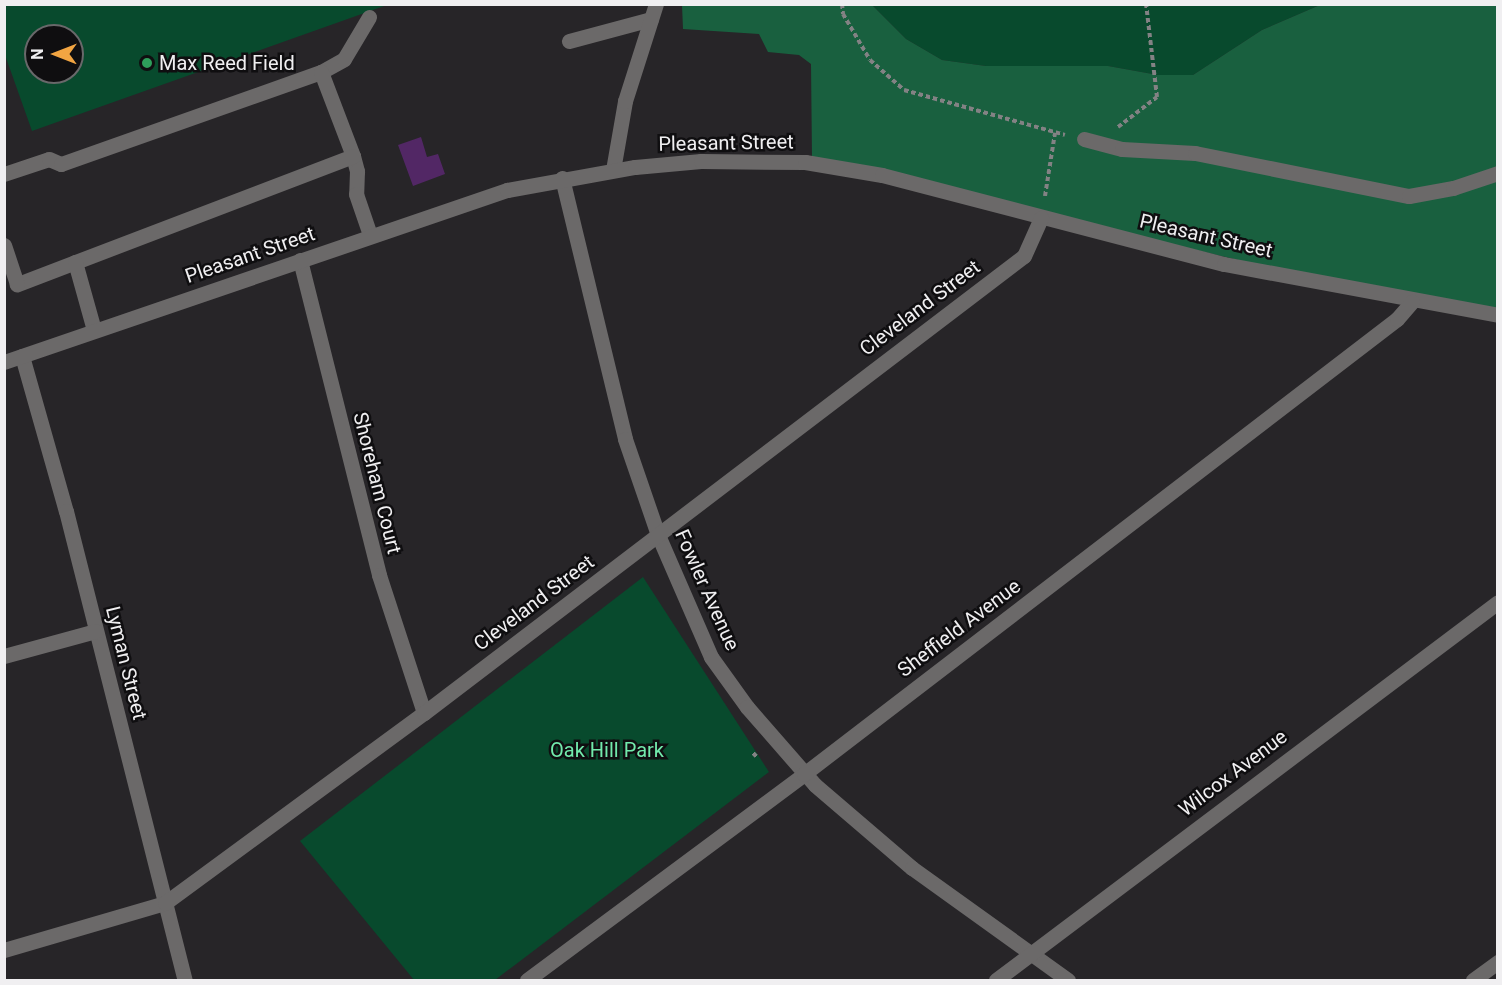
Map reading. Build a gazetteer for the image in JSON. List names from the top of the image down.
{
  "streets": {
    "street": [
      "Pleasant Street",
      "Cleveland Street",
      "Shoreham Court",
      "Fowler Avenue",
      "Sheffield Avenue",
      "Lyman Street",
      "Wilcox Avenue"
    ]
  },
  "crossings": [
    ["Pleasant Street", "Cleveland Street"],
    ["Pleasant Street", "Shoreham Court"],
    ["Pleasant Street", "Fowler Avenue"],
    ["Pleasant Street", "Sheffield Avenue"],
    ["Pleasant Street", "Lyman Street"],
    ["Cleveland Street", "Shoreham Court"],
    ["Cleveland Street", "Fowler Avenue"],
    ["Cleveland Street", "Lyman Street"],
    ["Fowler Avenue", "Sheffield Avenue"],
    ["Fowler Avenue", "Wilcox Avenue"]
  ],
  "parks": ["Oak Hill Park"],
  "places": ["Max Reed Field"],
  "north": "left"
}
